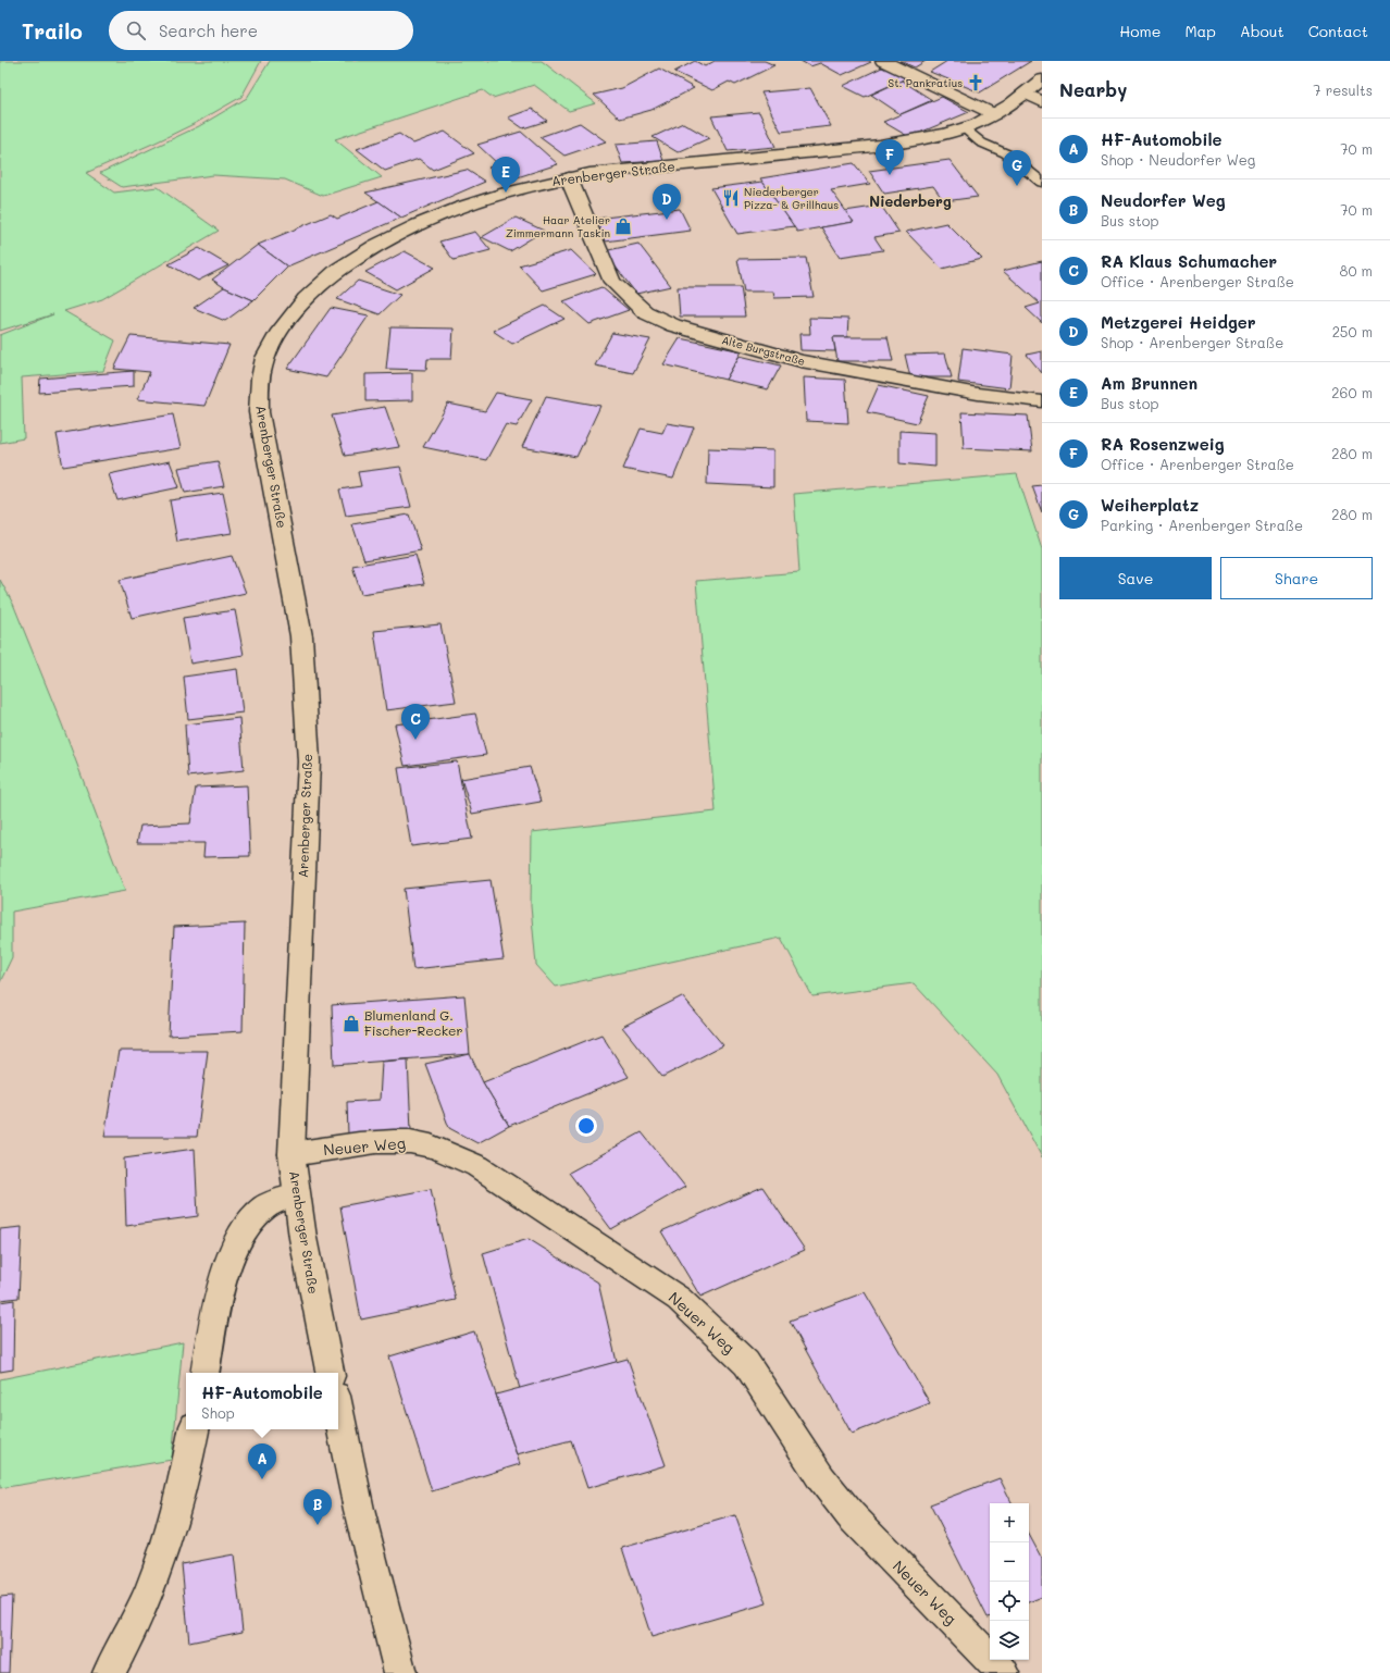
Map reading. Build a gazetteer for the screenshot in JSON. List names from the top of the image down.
{
  "streets": {
    "main road": ["Arenberger Straße", "Alte Burgstraße", "Neuer Weg"]
  },
  "crossings": [
    ["Arenberger Straße", "Alte Burgstraße"],
    ["Arenberger Straße", "Neuer Weg"]
  ],
  "districts": ["Niederberg"],
  "places": {
    "church": ["St. Pankratius"],
    "restaurant": ["Niederberger Pizza- & Grillhaus"],
    "shop": ["Haar Atelier Zimmermann Taskin", "Blumenland G. Fischer-Recker"]
  },
  "page": {
    "header": "Trailo",
    "search": "Search here",
    "nav": [
      "Home",
      "Map",
      "About",
      "Contact"
    ],
    "heading": ["Nearby", "7 results"],
    "list": [
      {
        "mark": "A",
        "name": "HF-Automobile",
        "note": "Shop · Neudorfer Weg",
        "value": "70 m"
      },
      {
        "mark": "B",
        "name": "Neudorfer Weg",
        "note": "Bus stop",
        "value": "70 m"
      },
      {
        "mark": "C",
        "name": "RA Klaus Schumacher",
        "note": "Office · Arenberger Straße",
        "value": "80 m"
      },
      {
        "mark": "D",
        "name": "Metzgerei Heidger",
        "note": "Shop · Arenberger Straße",
        "value": "250 m"
      },
      {
        "mark": "E",
        "name": "Am Brunnen",
        "note": "Bus stop",
        "value": "260 m"
      },
      {
        "mark": "F",
        "name": "RA Rosenzweig",
        "note": "Office · Arenberger Straße",
        "value": "280 m"
      },
      {
        "mark": "G",
        "name": "Weiherplatz",
        "note": "Parking · Arenberger Straße",
        "value": "280 m"
      }
    ],
    "pins": [
      "F",
      "G",
      "E",
      "D",
      "C",
      "A",
      "B"
    ],
    "buttons": ["Save", "Share"],
    "popup": ["HF-Automobile", "Shop"],
    "map_buttons": ["+", "−"]
  }
}
